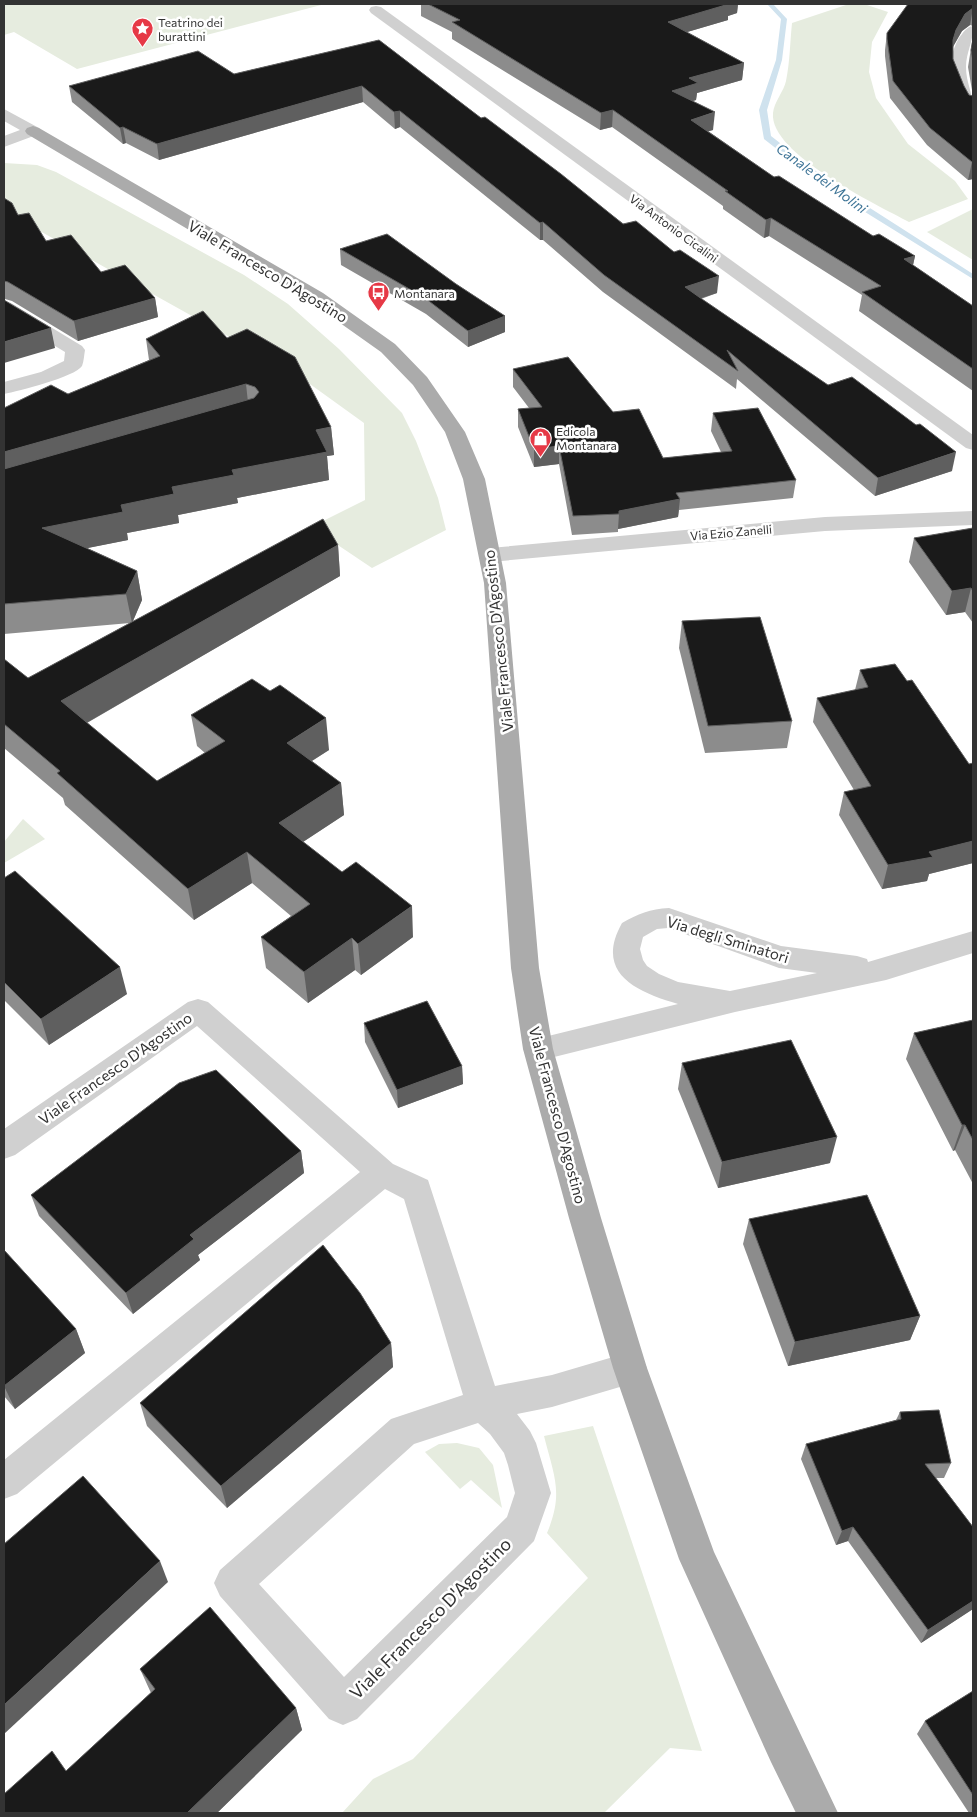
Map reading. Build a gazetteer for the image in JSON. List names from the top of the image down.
{
  "streets": {
    "main road": ["Viale Francesco D'Agostino"],
    "street": ["Via Antonio Cicalini", "Via Ezio Zanelli", "Via degli Sminatori"]
  },
  "crossings": [
    ["Viale Francesco D'Agostino", "Via Ezio Zanelli"],
    ["Viale Francesco D'Agostino", "Via degli Sminatori"]
  ],
  "water": ["Canale dei Molini"],
  "places": {
    "place": ["Teatrino dei burattini"],
    "bus stop": ["Montanara"],
    "shop": ["Edicola Montanara"]
  }
}
